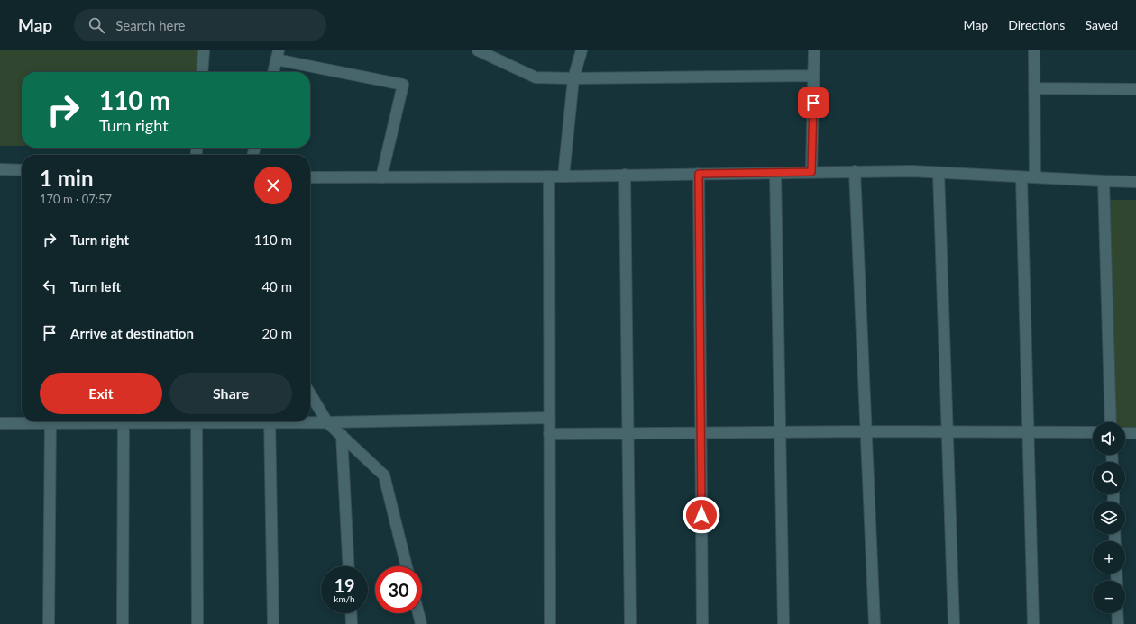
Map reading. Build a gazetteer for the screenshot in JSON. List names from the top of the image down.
{
  "page": {
    "header": "Map",
    "search": "Search here",
    "nav": ["Map", "Directions", "Saved"],
    "turn": ["110 m", "Turn right"],
    "heading": ["1 min", "170 m · 07:57"],
    "list": [
      {
        "name": "Turn right",
        "value": "110 m"
      },
      {
        "name": "Turn left",
        "value": "40 m"
      },
      {
        "name": "Arrive at destination",
        "value": "20 m"
      }
    ],
    "buttons": ["Exit", "Share"],
    "map_buttons": ["+", "−"],
    "speed": "19 km/h",
    "limit": "30"
  }
}
